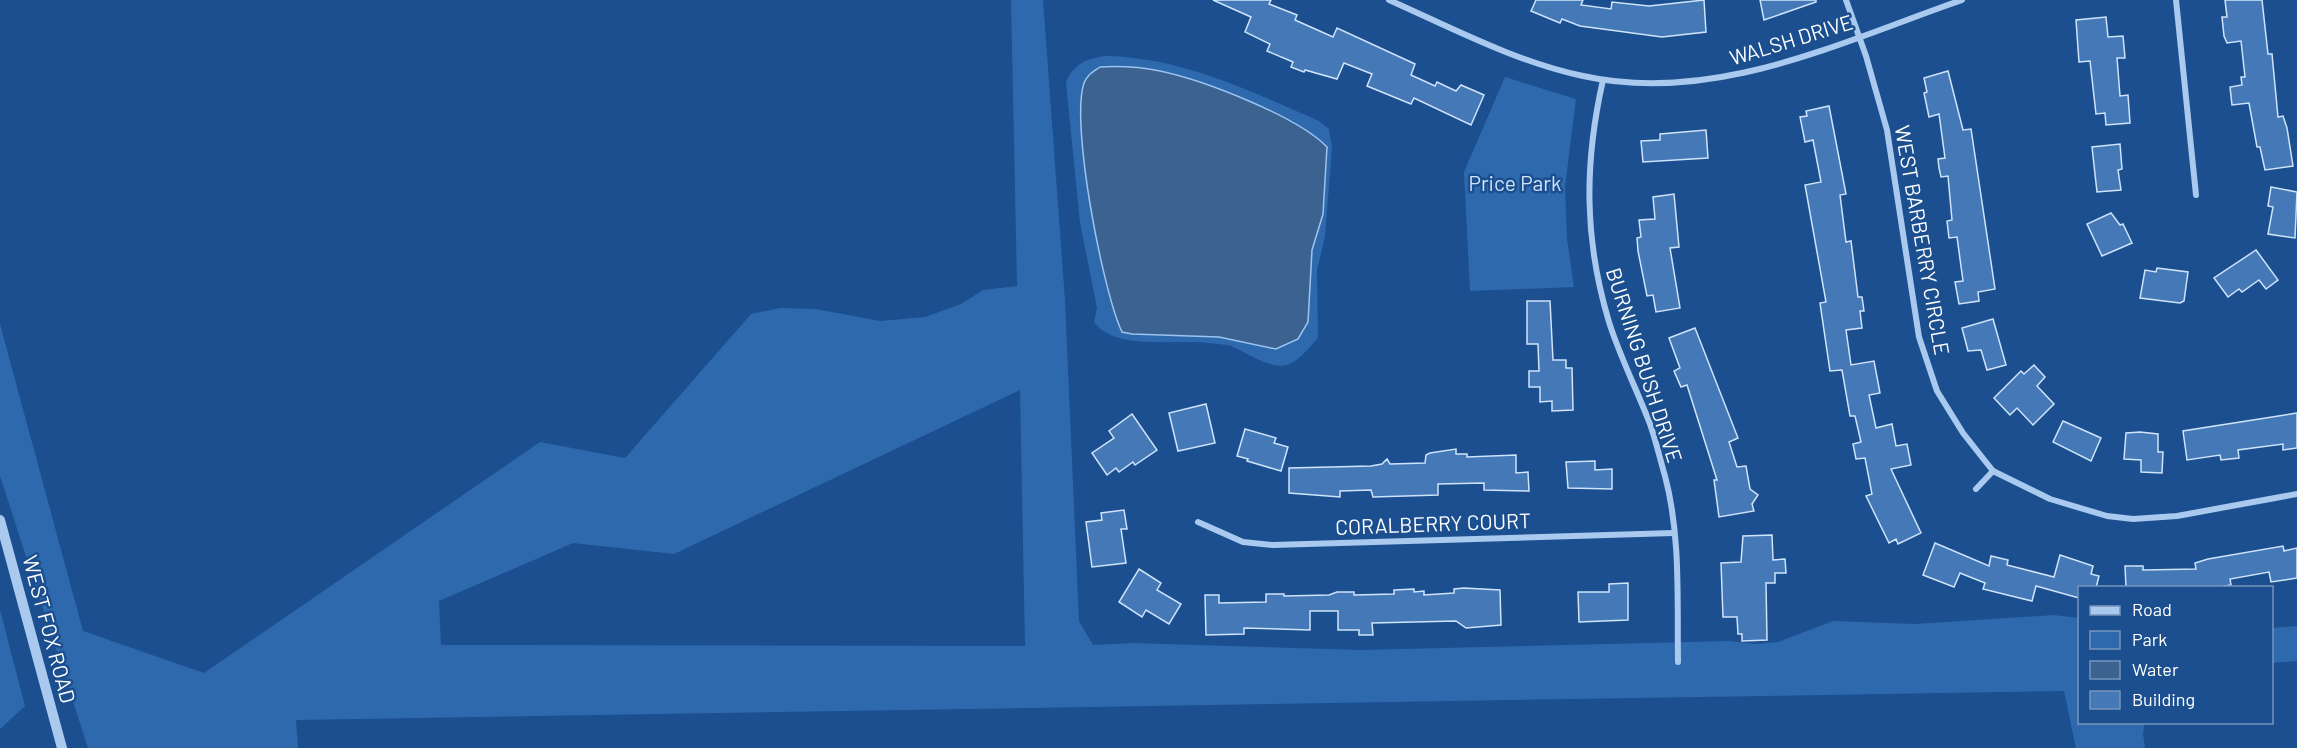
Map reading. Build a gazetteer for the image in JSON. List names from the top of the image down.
{
  "streets": {
    "street": [
      "WALSH DRIVE",
      "WEST BARBERRY CIRCLE",
      "BURNING BUSH DRIVE",
      "CORALBERRY COURT",
      "WEST FOX ROAD"
    ]
  },
  "crossings": [
    ["WALSH DRIVE", "WEST BARBERRY CIRCLE"],
    ["WALSH DRIVE", "BURNING BUSH DRIVE"],
    ["BURNING BUSH DRIVE", "CORALBERRY COURT"]
  ],
  "parks": ["Price Park"],
  "legend": [
    "Road",
    "Park",
    "Water",
    "Building"
  ]
}
